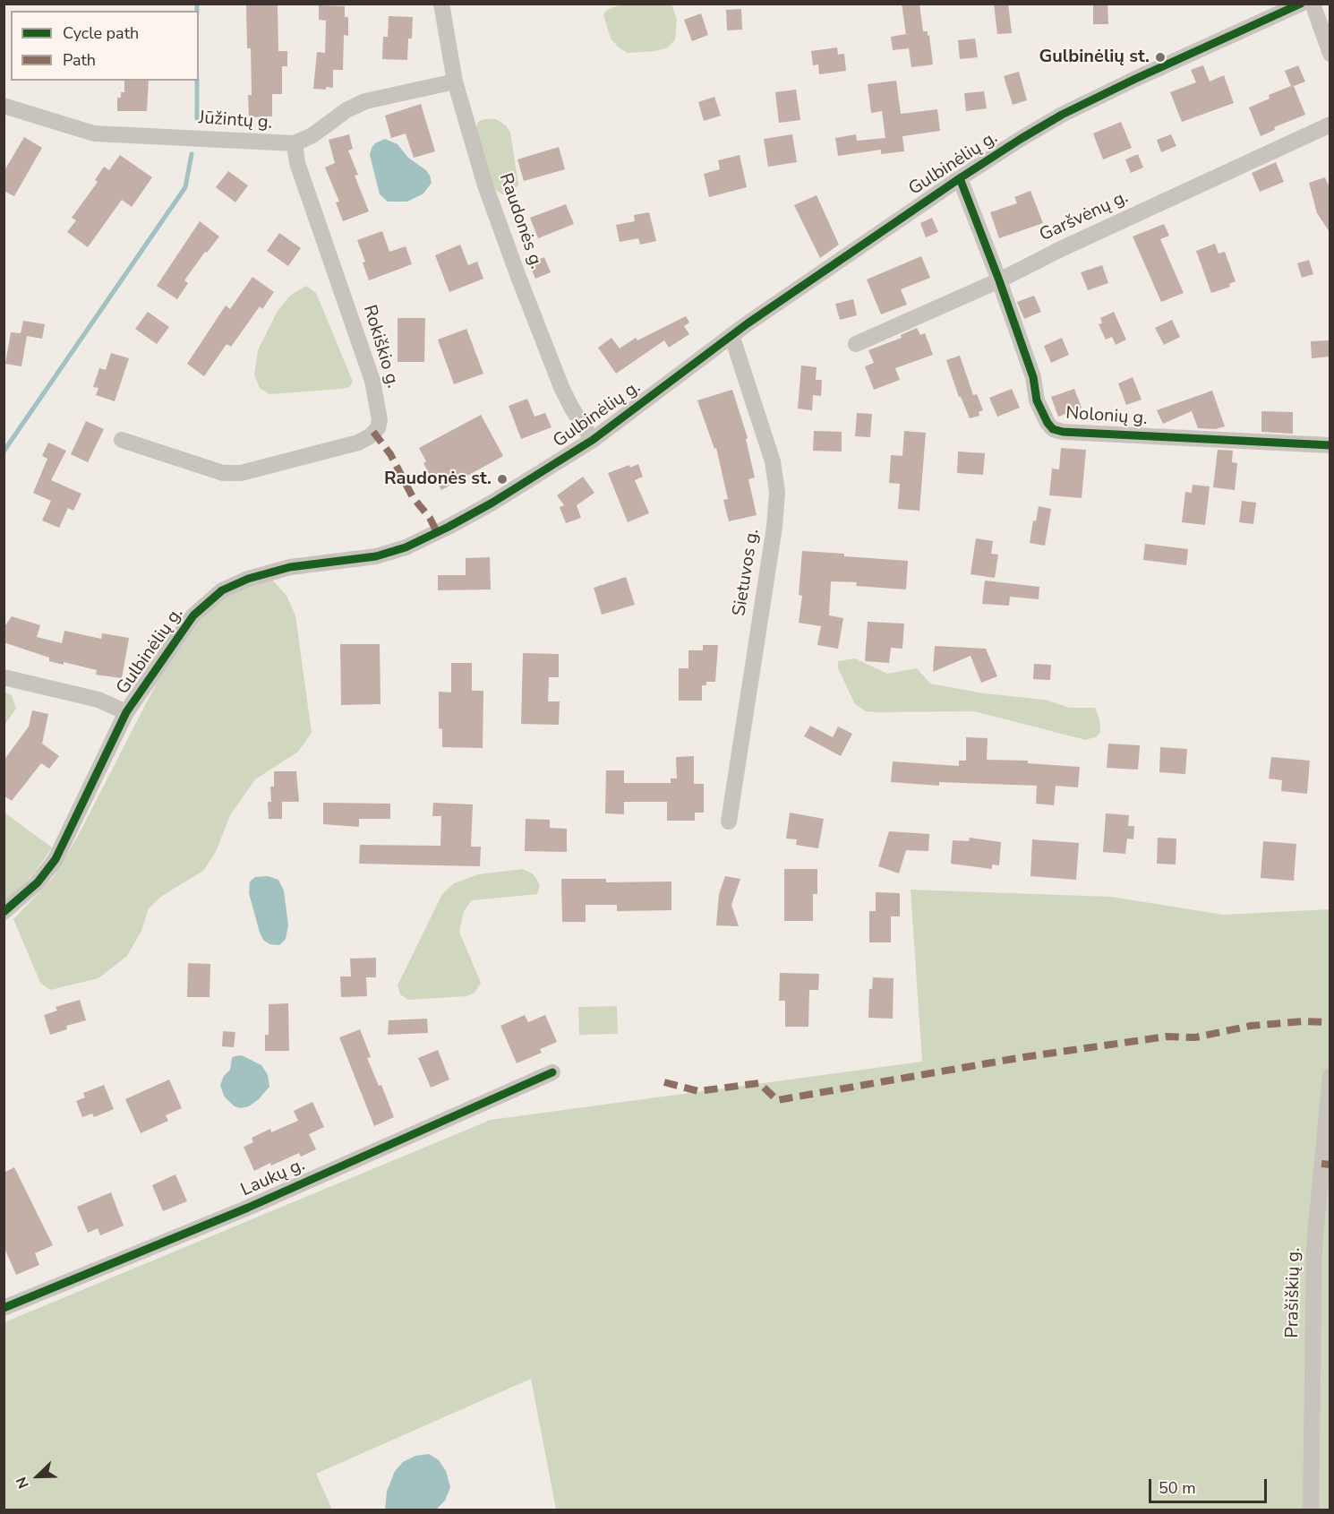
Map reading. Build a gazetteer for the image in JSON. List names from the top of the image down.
{
  "streets": {
    "street": [
      "Jūžintų g.",
      "Gulbinėlių g.",
      "Garšvėnų g.",
      "Raudonės g.",
      "Rokiškio g.",
      "Nolonių g.",
      "Sietuvos g.",
      "Laukų g.",
      "Prašiškių g."
    ]
  },
  "crossings": [
    ["Jūžintų g.", "Raudonės g."],
    ["Jūžintų g.", "Rokiškio g."],
    ["Gulbinėlių g.", "Raudonės g."],
    ["Gulbinėlių g.", "Nolonių g."],
    ["Gulbinėlių g.", "Sietuvos g."],
    ["Garšvėnų g.", "Nolonių g."]
  ],
  "places": ["Gulbinėlių st.", "Raudonės st."],
  "legend": ["Cycle path", "Path"],
  "scale_bar": "50 m",
  "north": "bottom left"
}
